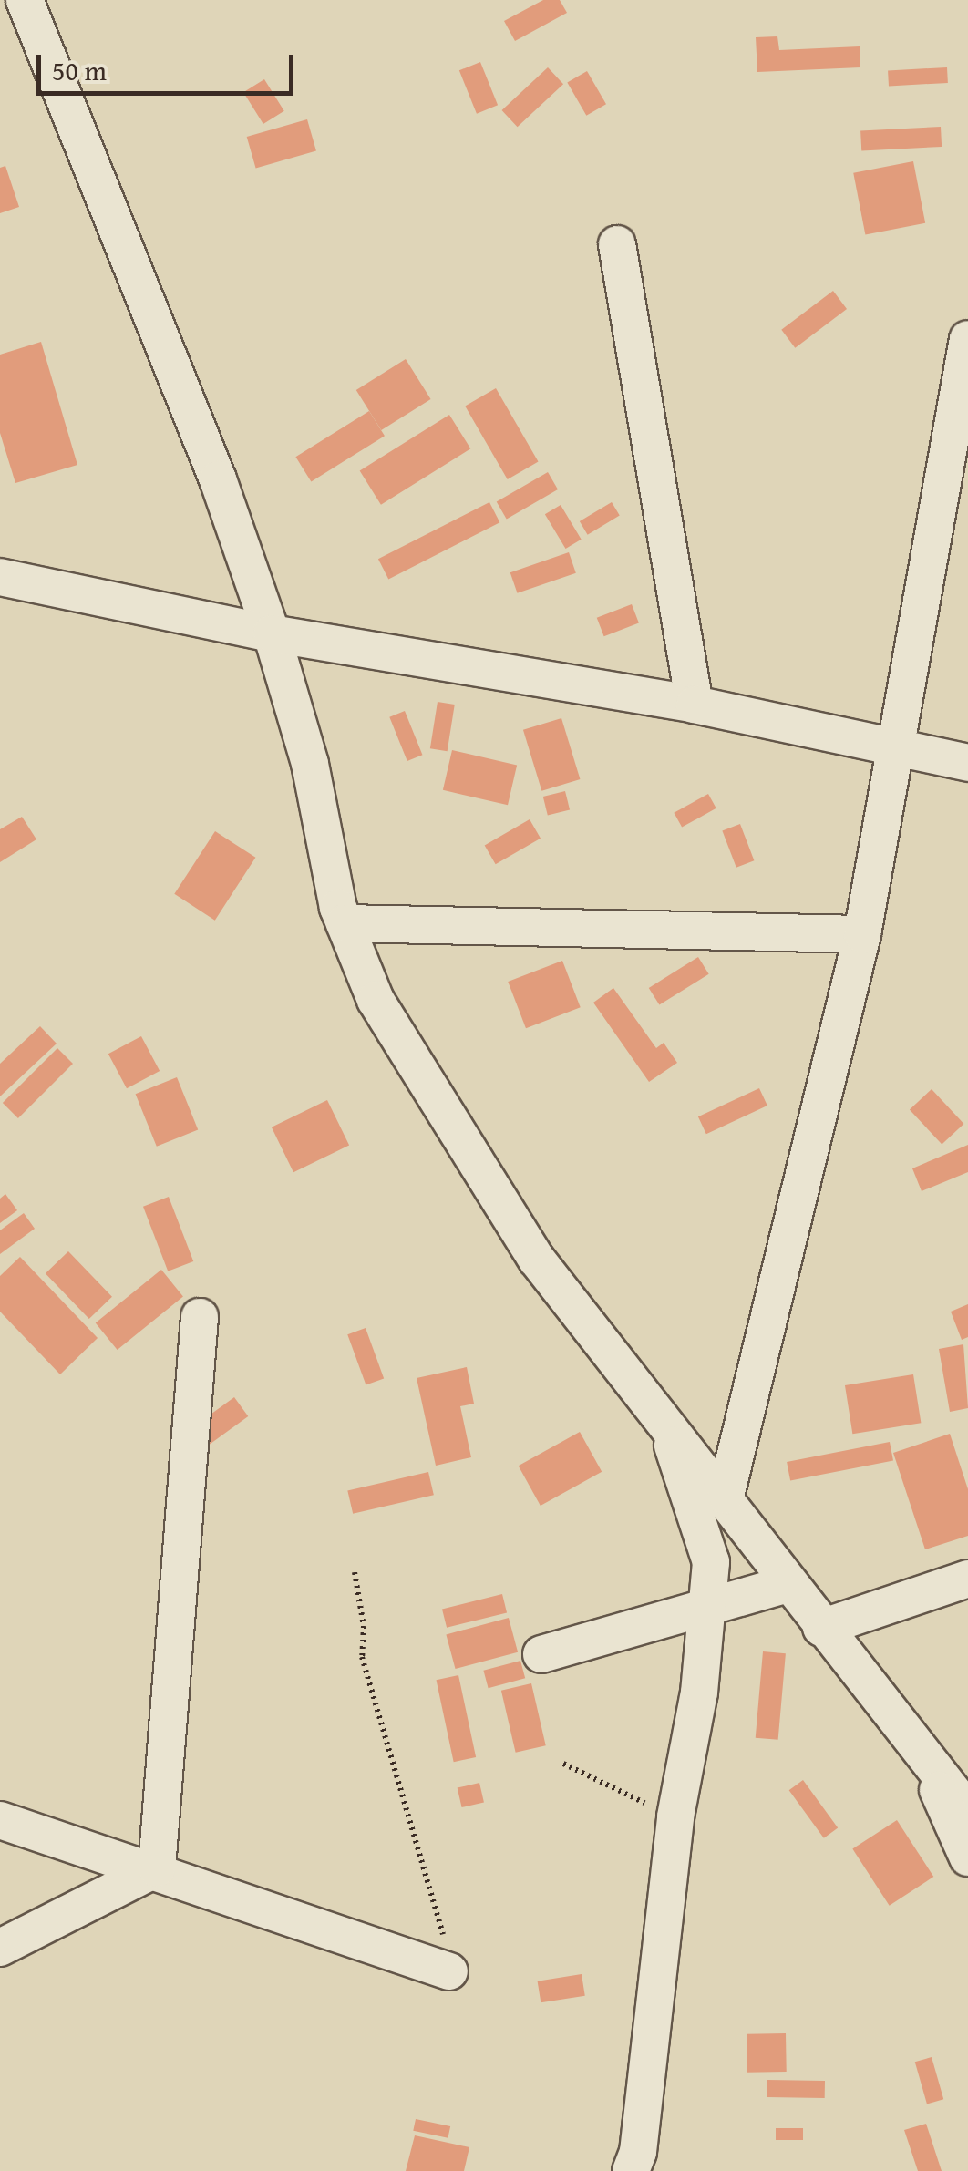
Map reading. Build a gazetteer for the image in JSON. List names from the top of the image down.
{
  "scale_bar": "50 m"
}
